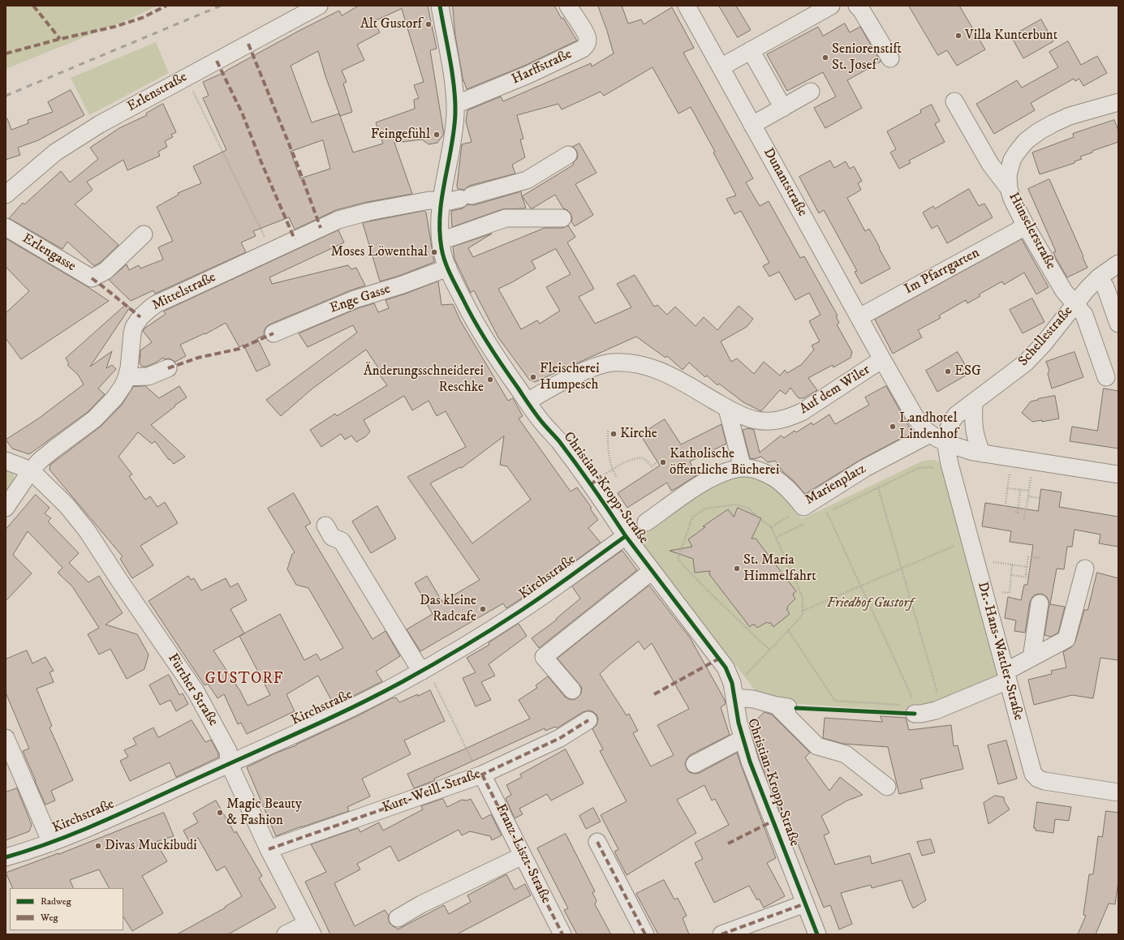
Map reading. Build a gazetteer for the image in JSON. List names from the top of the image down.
{
  "streets": {
    "street": [
      "Harffstraße",
      "Erlenstraße",
      "Dunantstraße",
      "Hünselerstraße",
      "Erlengasse",
      "Im Pfarrgarten",
      "Mittelstraße",
      "Enge Gasse",
      "Schellestraße",
      "Auf dem Wiler",
      "Marienplatz",
      "Christian-Kropp-Straße",
      "Kirchstraße",
      "Dr.-Hans-Wattler-Straße",
      "Fürther Straße",
      "Kurt-Weill-Straße",
      "Franz-Liszt-Straße"
    ]
  },
  "crossings": [
    ["Harffstraße", "Christian-Kropp-Straße"],
    ["Dunantstraße", "Im Pfarrgarten"],
    ["Dunantstraße", "Auf dem Wiler"],
    ["Hünselerstraße", "Im Pfarrgarten"],
    ["Hünselerstraße", "Schellestraße"],
    ["Mittelstraße", "Christian-Kropp-Straße"],
    ["Mittelstraße", "Fürther Straße"],
    ["Enge Gasse", "Christian-Kropp-Straße"],
    ["Schellestraße", "Auf dem Wiler"],
    ["Schellestraße", "Dr.-Hans-Wattler-Straße"],
    ["Auf dem Wiler", "Marienplatz"],
    ["Auf dem Wiler", "Christian-Kropp-Straße"],
    ["Auf dem Wiler", "Dr.-Hans-Wattler-Straße"],
    ["Christian-Kropp-Straße", "Kirchstraße"],
    ["Kirchstraße", "Fürther Straße"],
    ["Fürther Straße", "Kurt-Weill-Straße"],
    ["Kurt-Weill-Straße", "Franz-Liszt-Straße"]
  ],
  "districts": ["GUSTORF"],
  "parks": ["Friedhof Gustorf"],
  "places": [
    "Alt Gustorf",
    "Villa Kunterbunt",
    "Seniorenstift St. Josef",
    "Feingefühl",
    "Moses Löwenthal",
    "ESG",
    "Fleischerei Humpesch",
    "Änderungsschneiderei Reschke",
    "Landhotel Lindenhof",
    "Kirche",
    "Katholische öffentliche Bücherei",
    "St. Maria Himmelfahrt",
    "Das kleine Radcafe",
    "Magic Beauty & Fashion",
    "Divas Muckibudi"
  ],
  "legend": ["Radweg", "Weg"]
}
